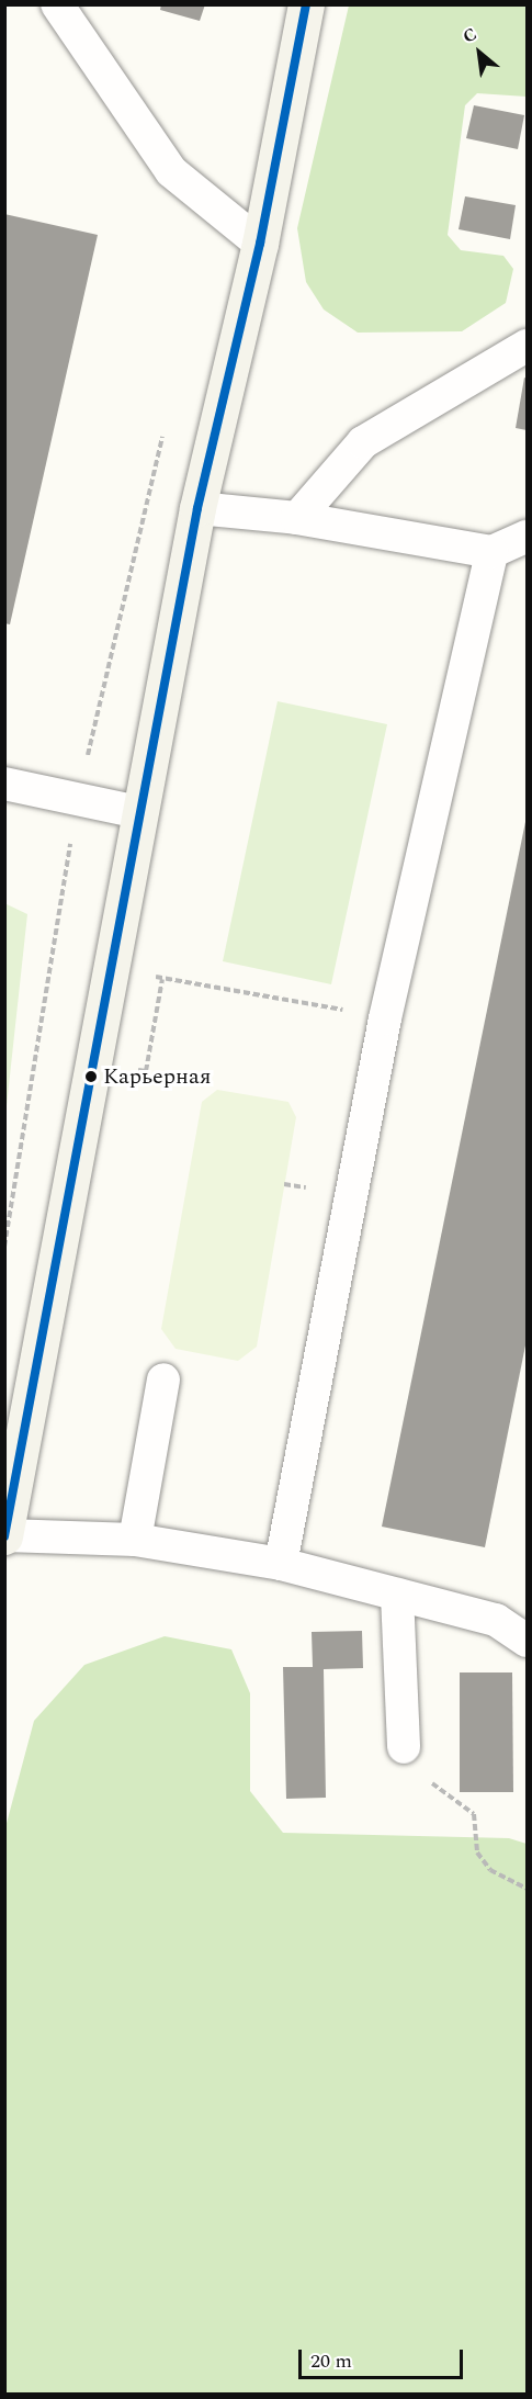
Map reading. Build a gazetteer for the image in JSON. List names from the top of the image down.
{
  "places": ["Карьерная"],
  "scale_bar": "20 m",
  "north": "top left"
}
